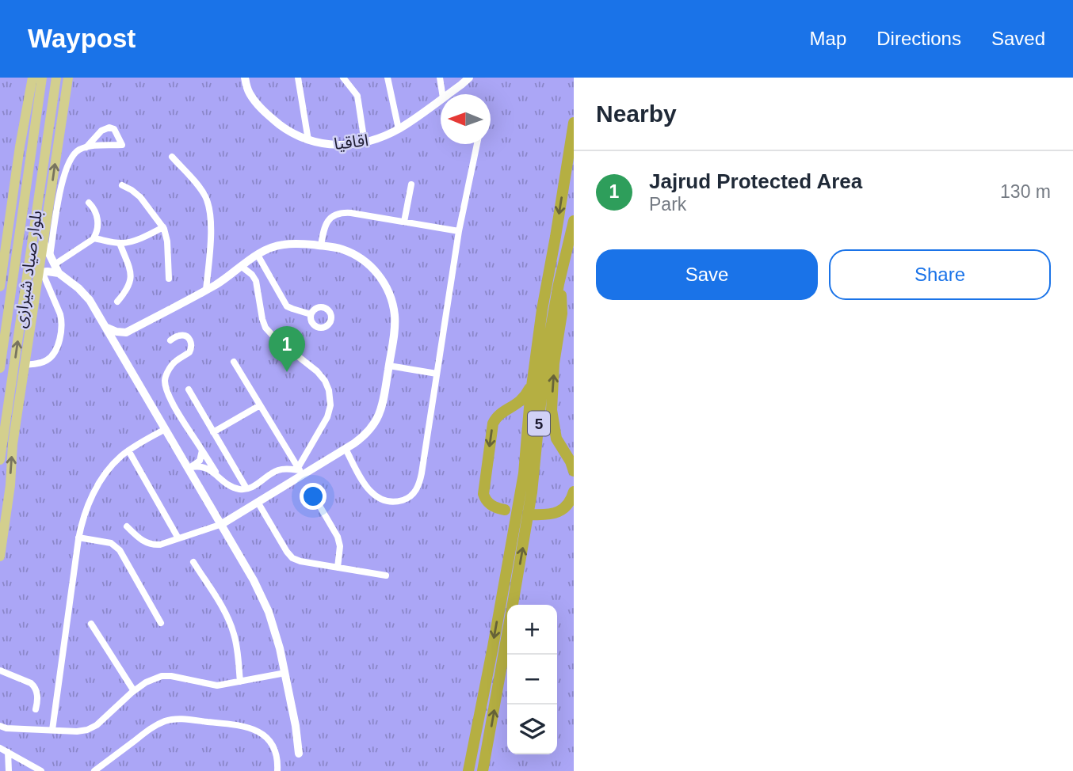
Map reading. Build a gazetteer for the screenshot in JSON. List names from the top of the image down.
{
  "streets": {
    "highway": ["5"],
    "main road": ["اقاقیا", "بلوار صیاد شیرازی"]
  },
  "north": "left",
  "page": {
    "header": "Waypost",
    "nav": ["Map", "Directions", "Saved"],
    "heading": "Nearby",
    "list": [
      {
        "mark": "1",
        "name": "Jajrud Protected Area",
        "note": "Park",
        "value": "130 m"
      }
    ],
    "buttons": ["Save", "Share"],
    "pins": "1",
    "map_buttons": ["+", "−"]
  }
}
